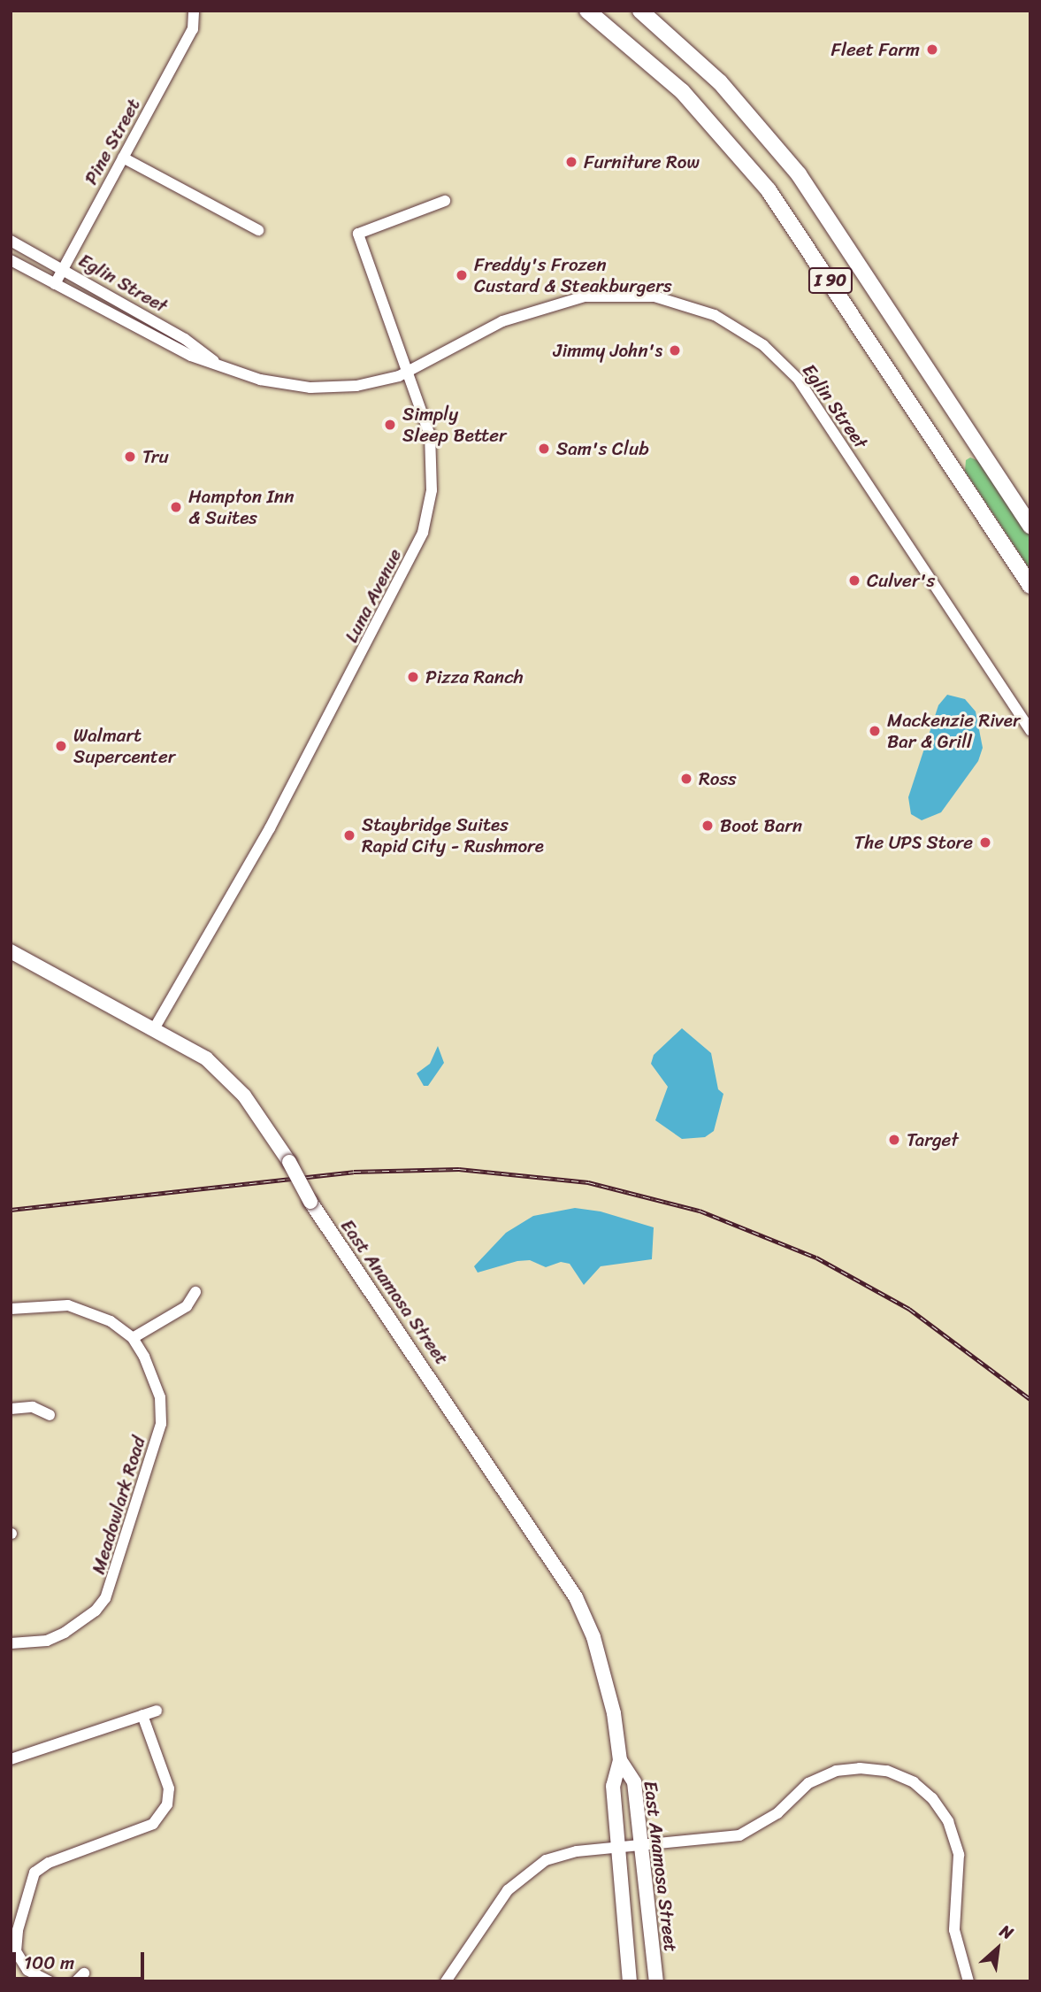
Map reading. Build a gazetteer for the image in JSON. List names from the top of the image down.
{
  "streets": {
    "highway": ["I 90"],
    "main road": ["East Anamosa Street"],
    "street": [
      "Pine Street",
      "Eglin Street",
      "Luna Avenue",
      "Meadowlark Road"
    ]
  },
  "crossings": [
    ["Pine Street", "Eglin Street"],
    ["Eglin Street", "Luna Avenue"],
    ["Luna Avenue", "East Anamosa Street"]
  ],
  "places": [
    "Fleet Farm",
    "Furniture Row",
    "Freddy's Frozen Custard & Steakburgers",
    "Jimmy John's",
    "Simply Sleep Better",
    "Sam's Club",
    "Tru",
    "Hampton Inn & Suites",
    "Culver's",
    "Pizza Ranch",
    "Mackenzie River Bar & Grill",
    "Walmart Supercenter",
    "Ross",
    "Boot Barn",
    "Staybridge Suites Rapid City - Rushmore",
    "The UPS Store",
    "Target"
  ],
  "scale_bar": "100 m",
  "north": "top right"
}
